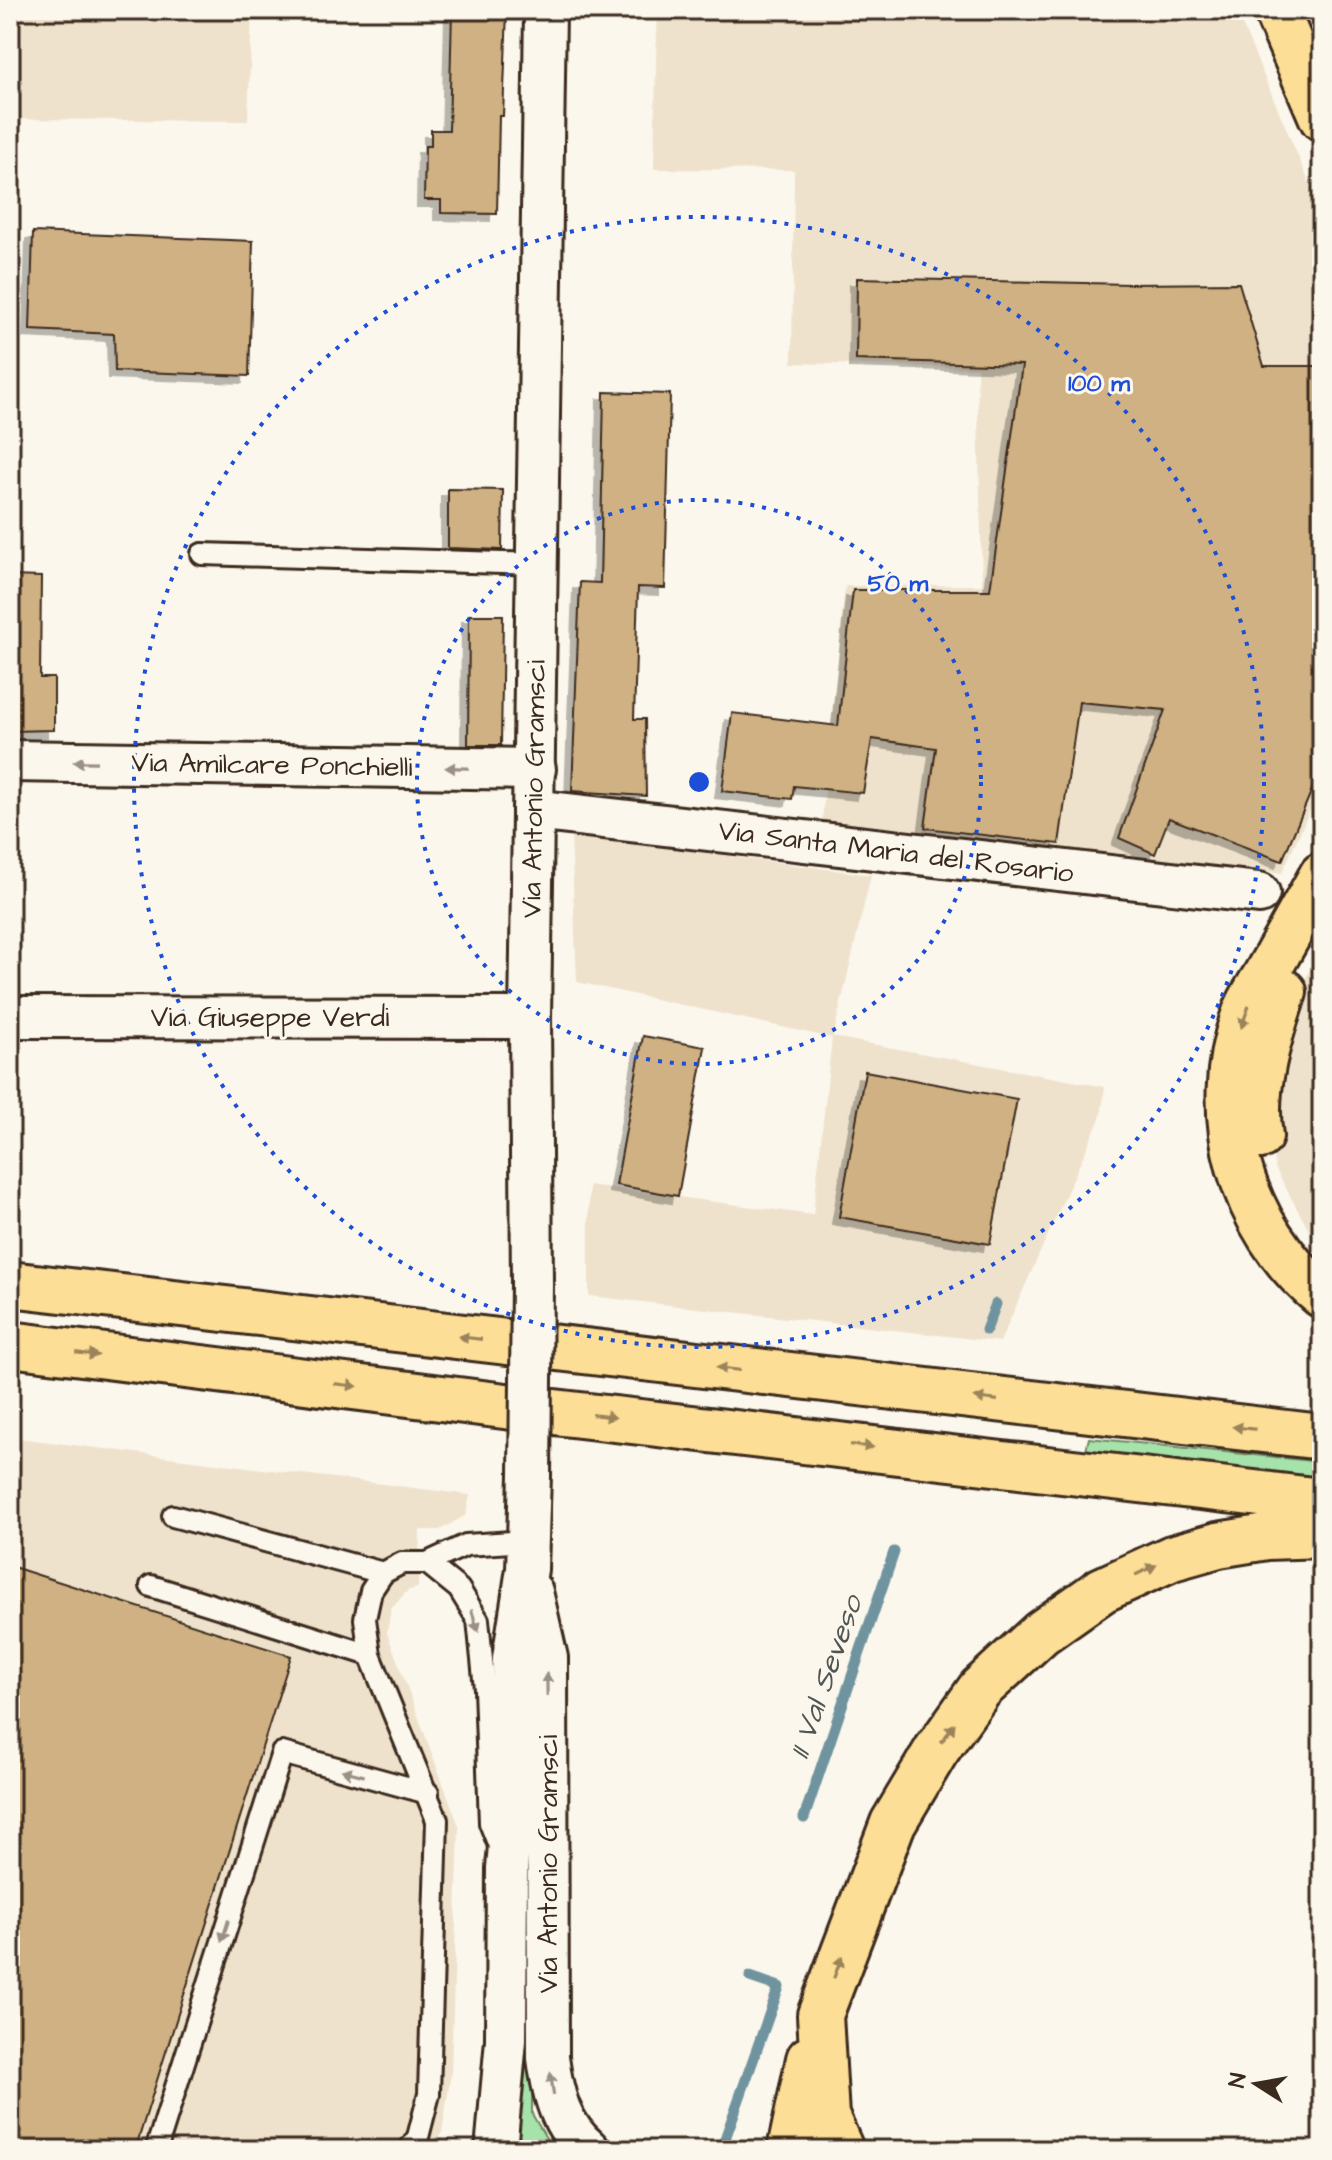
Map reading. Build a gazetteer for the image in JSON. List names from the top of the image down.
{
  "streets": {
    "street": [
      "Via Amilcare Ponchielli",
      "Via Antonio Gramsci",
      "Via Santa Maria del Rosario",
      "Via Giuseppe Verdi"
    ]
  },
  "crossings": [
    ["Via Amilcare Ponchielli", "Via Antonio Gramsci"],
    ["Via Antonio Gramsci", "Via Santa Maria del Rosario"],
    ["Via Antonio Gramsci", "Via Giuseppe Verdi"]
  ],
  "one_way": ["Via Amilcare Ponchielli"],
  "water": ["11 Val Seveso"],
  "north": "left",
  "rings": ["100 m", "50 m"]
}
